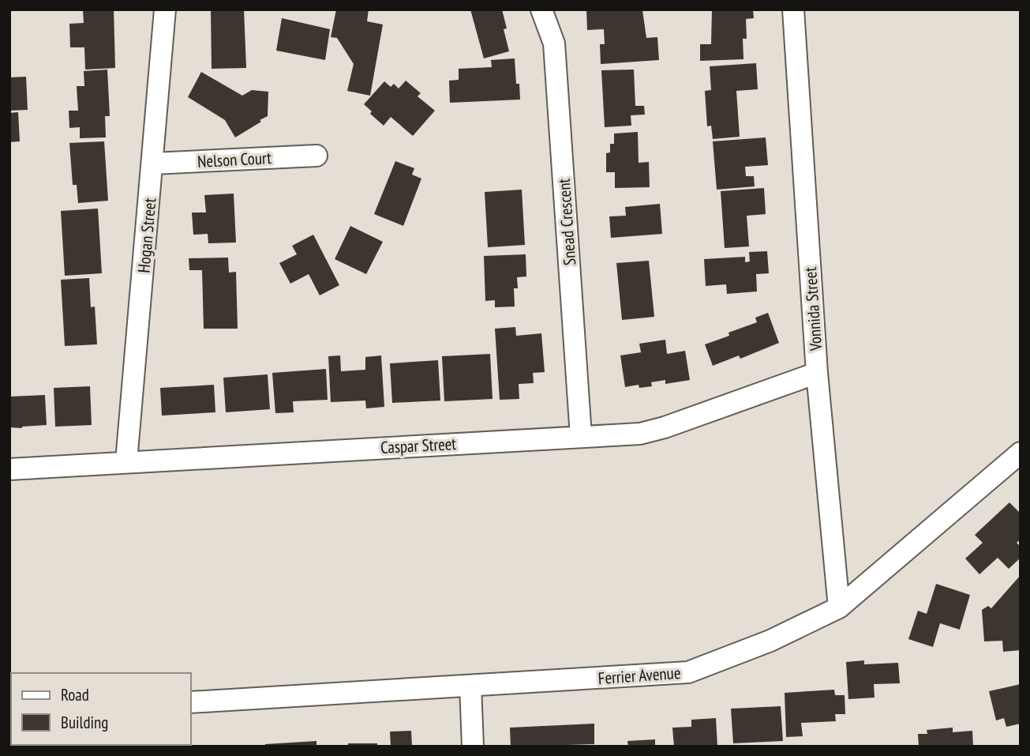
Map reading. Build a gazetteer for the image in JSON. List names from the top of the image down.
{
  "streets": {
    "street": [
      "Nelson Court",
      "Snead Crescent",
      "Hogan Street",
      "Vonnida Street",
      "Caspar Street",
      "Ferrier Avenue"
    ]
  },
  "crossings": [
    ["Nelson Court", "Hogan Street"],
    ["Snead Crescent", "Caspar Street"],
    ["Hogan Street", "Caspar Street"],
    ["Vonnida Street", "Caspar Street"],
    ["Vonnida Street", "Ferrier Avenue"]
  ],
  "legend": ["Road", "Building"]
}
